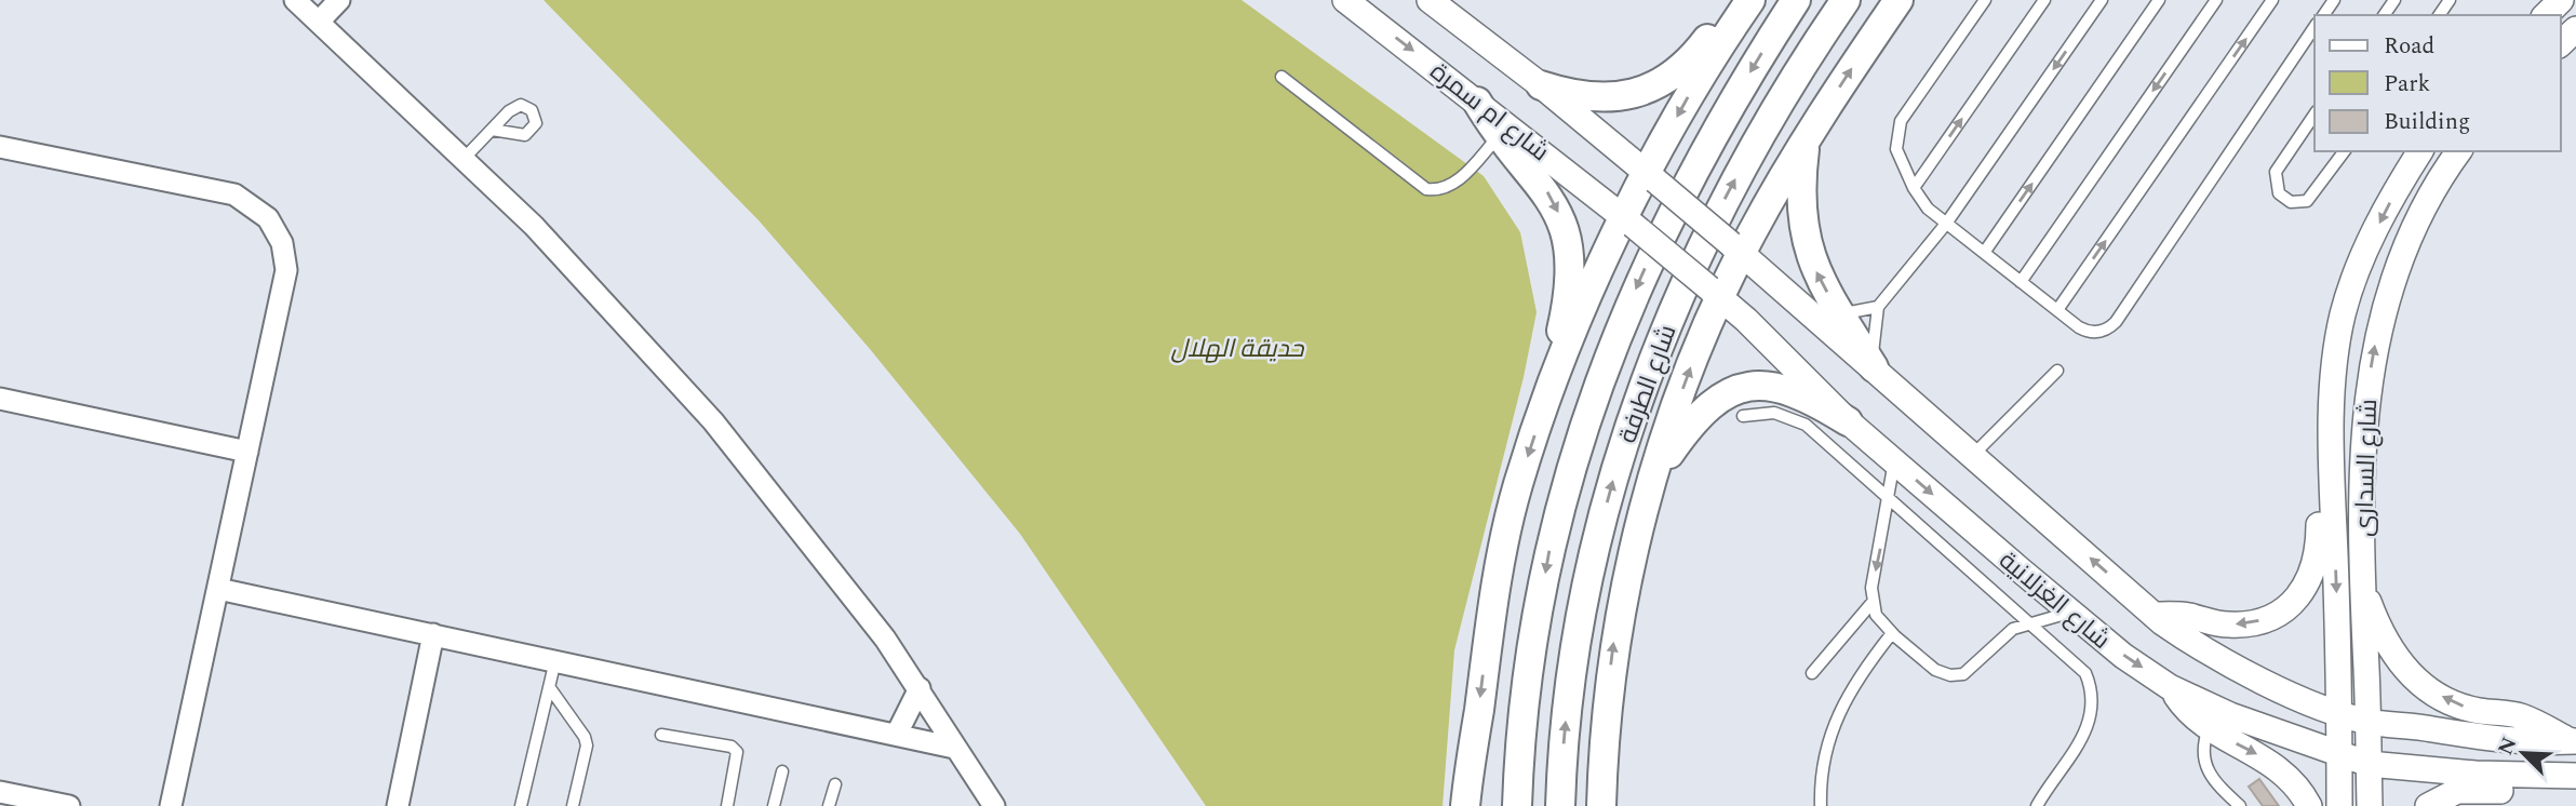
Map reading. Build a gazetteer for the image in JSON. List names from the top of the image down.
{
  "streets": {
    "main road": ["شارع الطرفة"],
    "street": ["شارع ام سمرة", "شارع السدارى", "شارع الغزلانية"]
  },
  "crossings": [
    ["شارع ام سمرة", "شارع الغزلانية"],
    ["شارع السدارى", "شارع الغزلانية"]
  ],
  "parks": ["حديقة الهلال"],
  "legend": ["Road", "Park", "Building"],
  "north": "top left"
}
